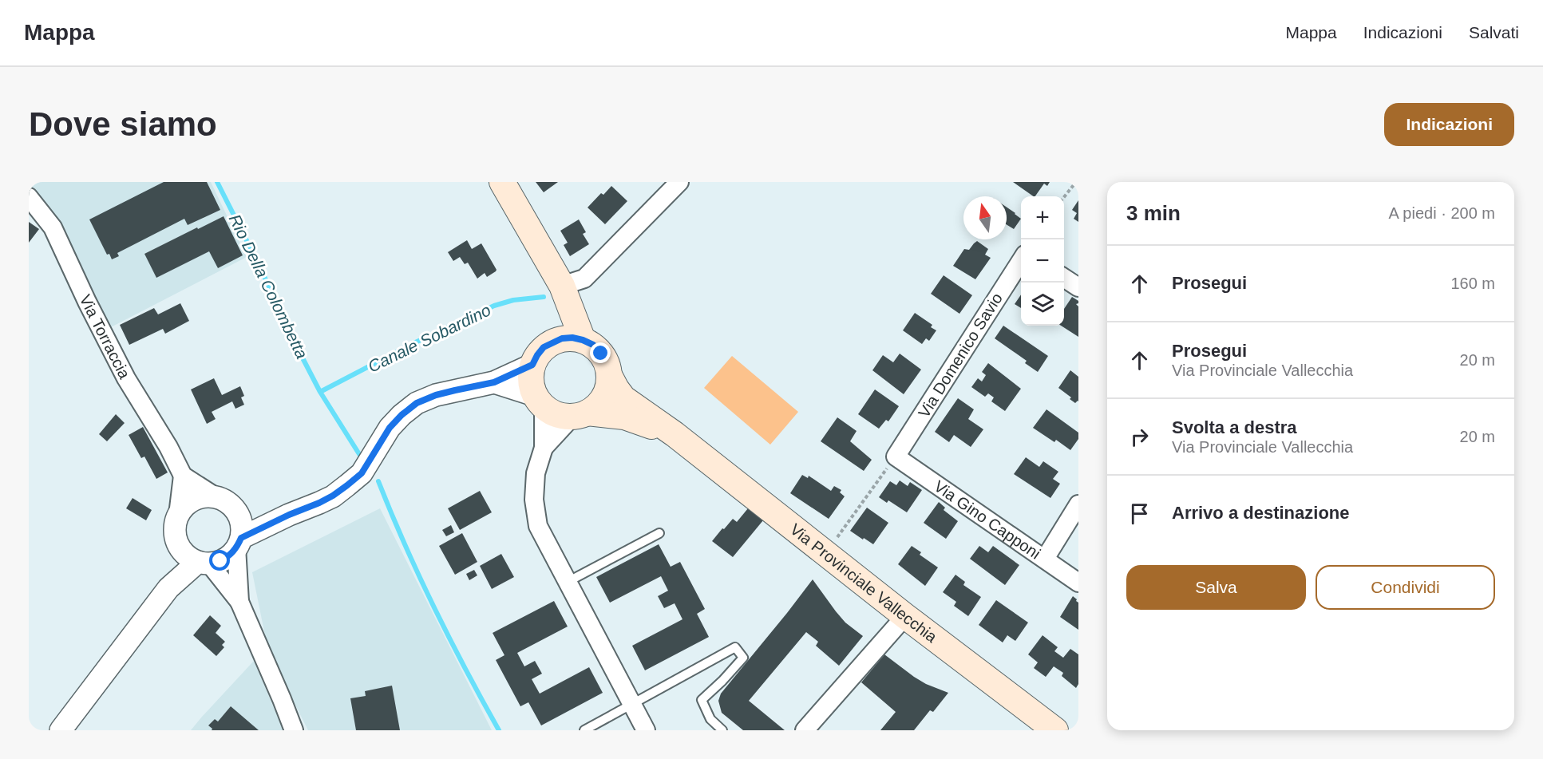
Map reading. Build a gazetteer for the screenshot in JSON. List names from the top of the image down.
{
  "streets": {
    "main road": ["Via Provinciale Vallecchia"],
    "street": ["Via Torraccia", "Via Domenico Savio", "Via Gino Capponi"]
  },
  "crossings": [
    ["Via Domenico Savio", "Via Gino Capponi"]
  ],
  "water": ["Rio Della Colombetta", "Canale Sobardino"],
  "north": "top",
  "page": {
    "header": "Mappa",
    "nav": ["Mappa", "Indicazioni", "Salvati"],
    "buttons": [
      "Indicazioni",
      ["Salva", "Condividi"]
    ],
    "title": "Dove siamo",
    "heading": ["3 min", "A piedi · 200 m"],
    "map_buttons": ["+", "−"],
    "list": [
      ["Prosegui", "160 m"],
      ["Prosegui", "Via Provinciale Vallecchia", "20 m"],
      ["Svolta a destra", "Via Provinciale Vallecchia", "20 m"],
      "Arrivo a destinazione"
    ]
  }
}
